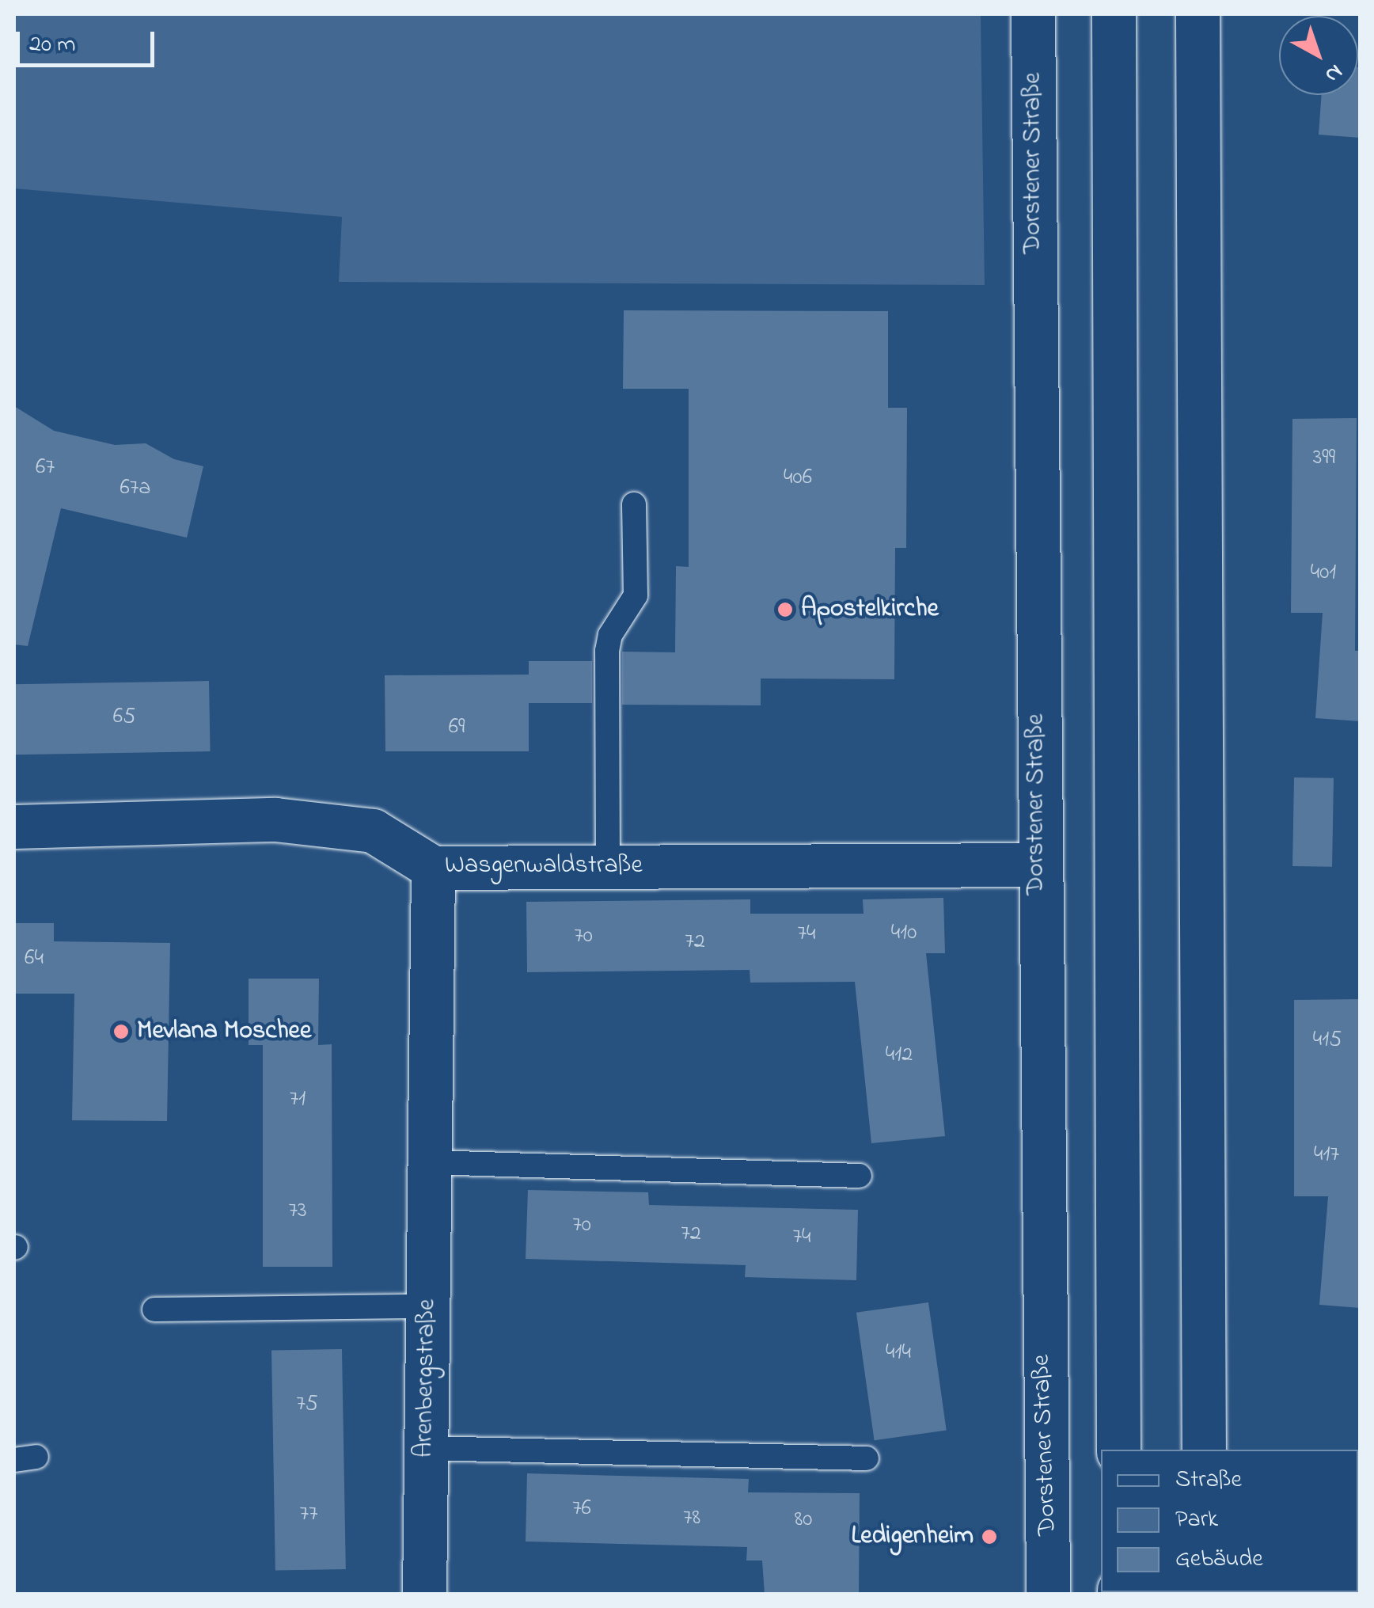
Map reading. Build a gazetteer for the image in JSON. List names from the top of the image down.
{
  "streets": {
    "street": ["Dorstener Straße", "Wasgenwaldstraße", "Arenbergstraße"]
  },
  "crossings": [
    ["Dorstener Straße", "Wasgenwaldstraße"],
    ["Wasgenwaldstraße", "Arenbergstraße"]
  ],
  "places": ["Apostelkirche", "Mevlana Moschee", "Ledigenheim"],
  "house_numbers": [
    "399",
    "67",
    "406",
    "67a",
    "401",
    "65",
    "69",
    "410",
    "74",
    "70",
    "72",
    "64",
    "415",
    "412",
    "71",
    "417",
    "73",
    "70",
    "72",
    "74",
    "414",
    "75",
    "76",
    "77",
    "78",
    "80"
  ],
  "legend": ["Straße", "Park", "Gebäude"],
  "scale_bar": "20 m",
  "north": "bottom right"
}
